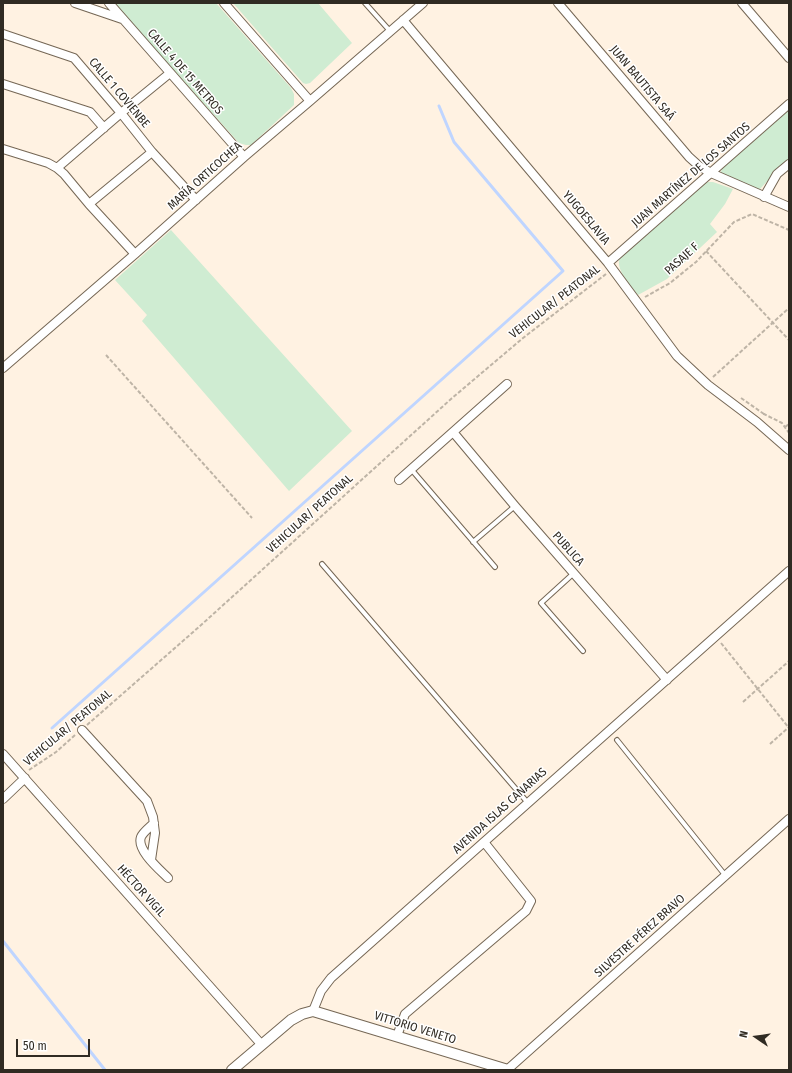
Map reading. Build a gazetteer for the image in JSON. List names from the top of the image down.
{
  "streets": {
    "street": [
      "CALLE 4 DE 15 METROS",
      "JUAN BAUTISTA SAÁ",
      "CALLE 1 COVIENBE",
      "JUAN MARTÍNEZ DE LOS SANTOS",
      "MARÍA ORTICOCHEA",
      "YUGOESLAVIA",
      "PUBLICA",
      "AVENIDA ISLAS CANARIAS",
      "HÉCTOR VIGIL",
      "SILVESTRE PÉREZ BRAVO",
      "VITTORIO VENETO"
    ],
    "path": ["PASAJE F", "VEHICULAR/ PEATONAL"]
  },
  "crossings": [
    ["CALLE 4 DE 15 METROS", "MARÍA ORTICOCHEA"],
    ["JUAN BAUTISTA SAÁ", "JUAN MARTÍNEZ DE LOS SANTOS"],
    ["CALLE 1 COVIENBE", "MARÍA ORTICOCHEA"],
    ["JUAN MARTÍNEZ DE LOS SANTOS", "YUGOESLAVIA"],
    ["JUAN MARTÍNEZ DE LOS SANTOS", "VEHICULAR/ PEATONAL"],
    ["MARÍA ORTICOCHEA", "YUGOESLAVIA"],
    ["YUGOESLAVIA", "PASAJE F"],
    ["YUGOESLAVIA", "VEHICULAR/ PEATONAL"],
    ["VEHICULAR/ PEATONAL", "HÉCTOR VIGIL"],
    ["PUBLICA", "AVENIDA ISLAS CANARIAS"],
    ["AVENIDA ISLAS CANARIAS", "VITTORIO VENETO"],
    ["SILVESTRE PÉREZ BRAVO", "VITTORIO VENETO"]
  ],
  "scale_bar": "50 m",
  "north": "left"
}
